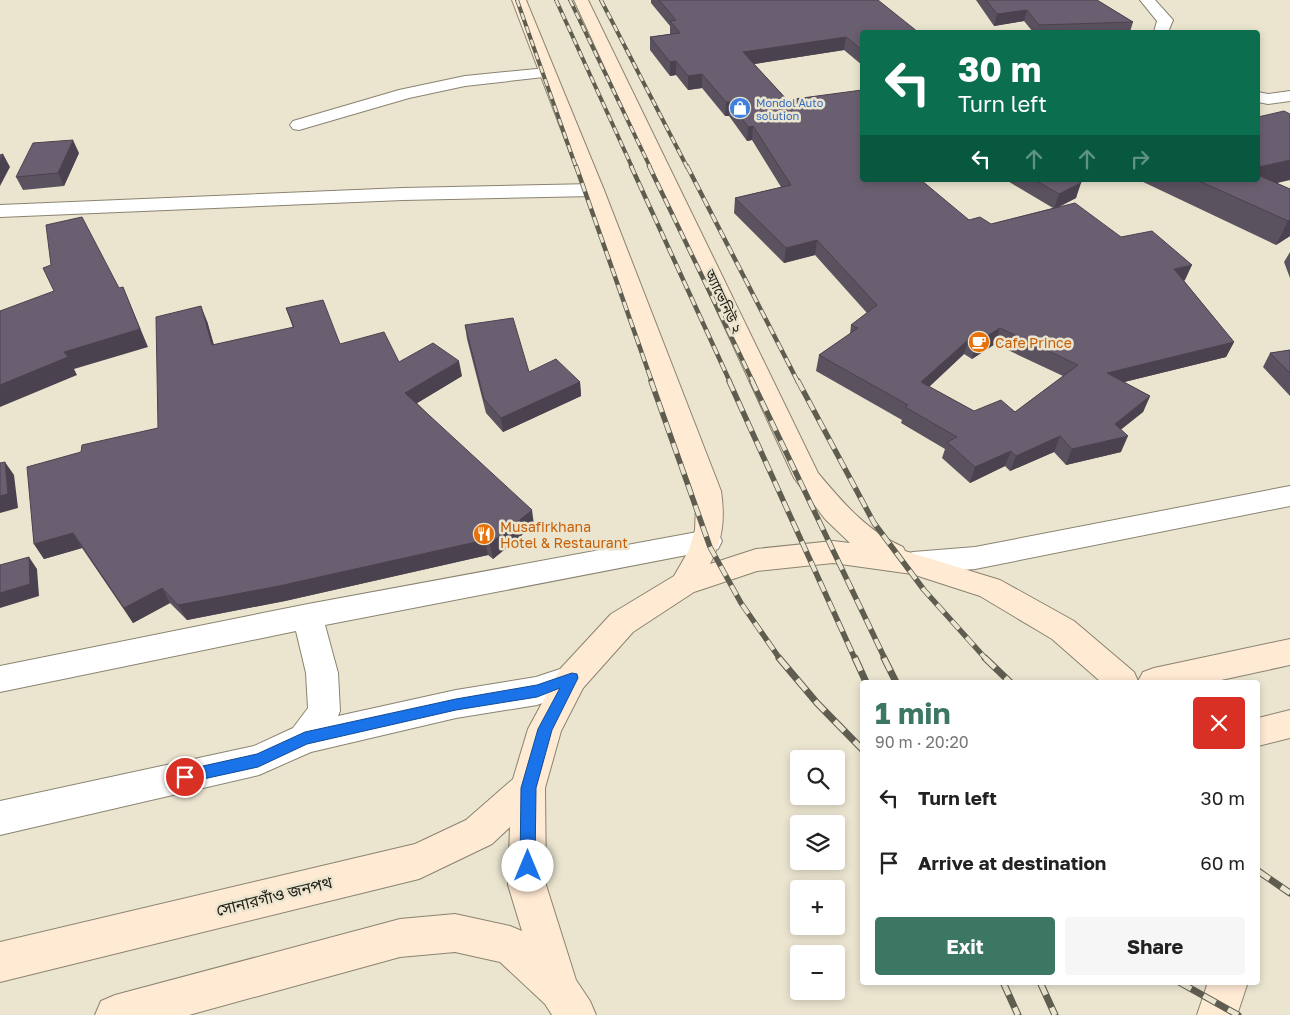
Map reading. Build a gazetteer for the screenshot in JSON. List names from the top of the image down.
{
  "streets": {
    "main road": ["অ্যাভেনিউ ২", "সোনারগাঁও জনপথ"]
  },
  "places": {
    "shop": ["Mondol Auto solution"],
    "cafe": ["Cafe Prince"],
    "restaurant": ["Musafirkhana Hotel & Restaurant"]
  },
  "page": {
    "turn": ["30 m", "Turn left"],
    "heading": ["1 min", "90 m · 20:20"],
    "map_buttons": ["+", "−"],
    "list": [
      {
        "name": "Turn left",
        "value": "30 m"
      },
      {
        "name": "Arrive at destination",
        "value": "60 m"
      }
    ],
    "buttons": ["Exit", "Share"]
  }
}
